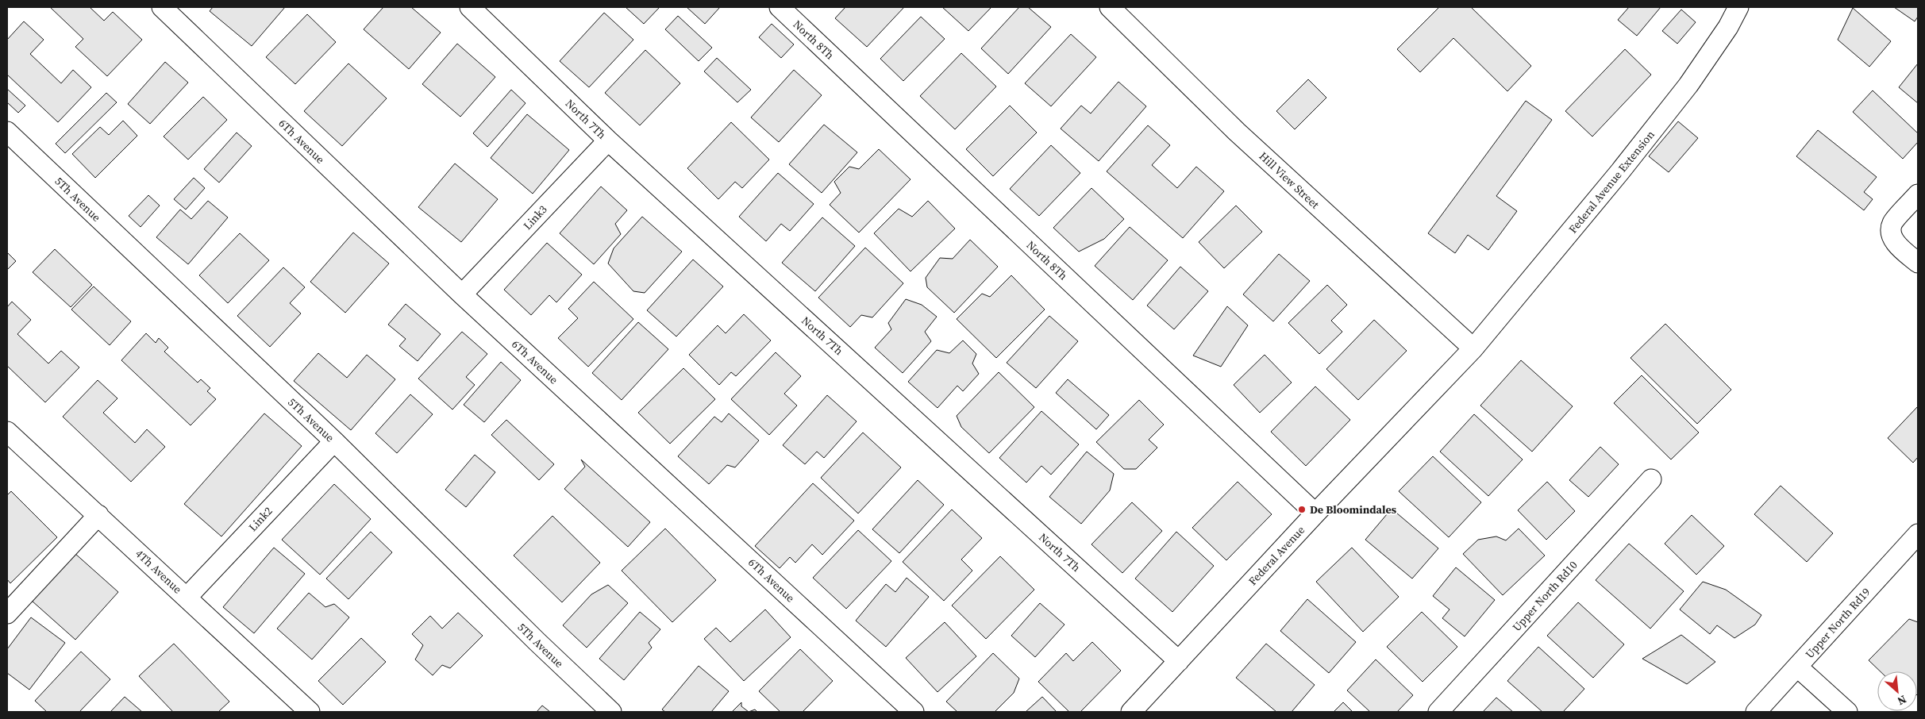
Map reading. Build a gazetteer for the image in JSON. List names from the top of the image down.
{
  "streets": {
    "street": [
      "North 8Th",
      "North 7Th",
      "6Th Avenue",
      "Hill View Street",
      "Federal Avenue Extension",
      "5Th Avenue",
      "Link3",
      "Link2",
      "Federal Avenue",
      "4Th Avenue",
      "Upper North Rd10",
      "Upper North Rd19"
    ]
  },
  "crossings": [
    ["North 8Th", "Federal Avenue"],
    ["North 7Th", "Link3"],
    ["North 7Th", "Federal Avenue"],
    ["6Th Avenue", "Link3"],
    ["Hill View Street", "Federal Avenue Extension"],
    ["Hill View Street", "Federal Avenue"],
    ["Federal Avenue Extension", "Federal Avenue"],
    ["5Th Avenue", "Link2"],
    ["Link2", "4Th Avenue"]
  ],
  "places": ["De Bloomindales"],
  "north": "bottom right"
}
